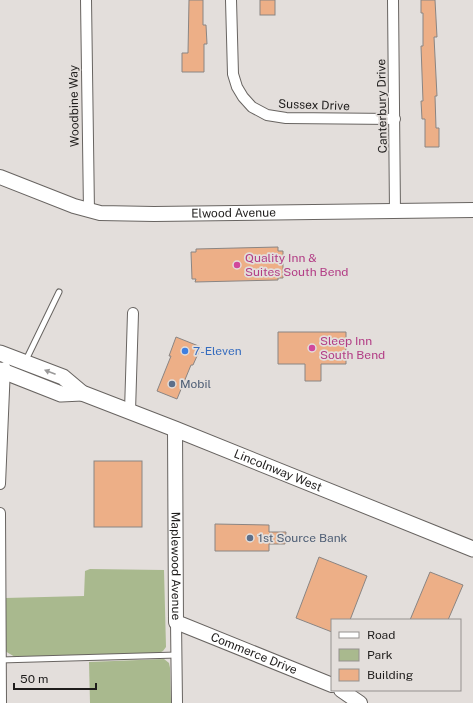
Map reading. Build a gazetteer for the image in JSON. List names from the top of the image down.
{
  "streets": {
    "main road": ["Lincolnway West"],
    "street": [
      "Sussex Drive",
      "Woodbine Way",
      "Canterbury Drive",
      "Elwood Avenue",
      "Maplewood Avenue",
      "Commerce Drive"
    ]
  },
  "crossings": [
    ["Sussex Drive", "Canterbury Drive"],
    ["Woodbine Way", "Elwood Avenue"],
    ["Canterbury Drive", "Elwood Avenue"],
    ["Lincolnway West", "Maplewood Avenue"],
    ["Maplewood Avenue", "Commerce Drive"]
  ],
  "places": [
    "Quality Inn & Suites South Bend",
    "Sleep Inn South Bend",
    "7-Eleven",
    "Mobil",
    "1st Source Bank"
  ],
  "legend": ["Road", "Park", "Building"],
  "scale_bar": "50 m"
}
